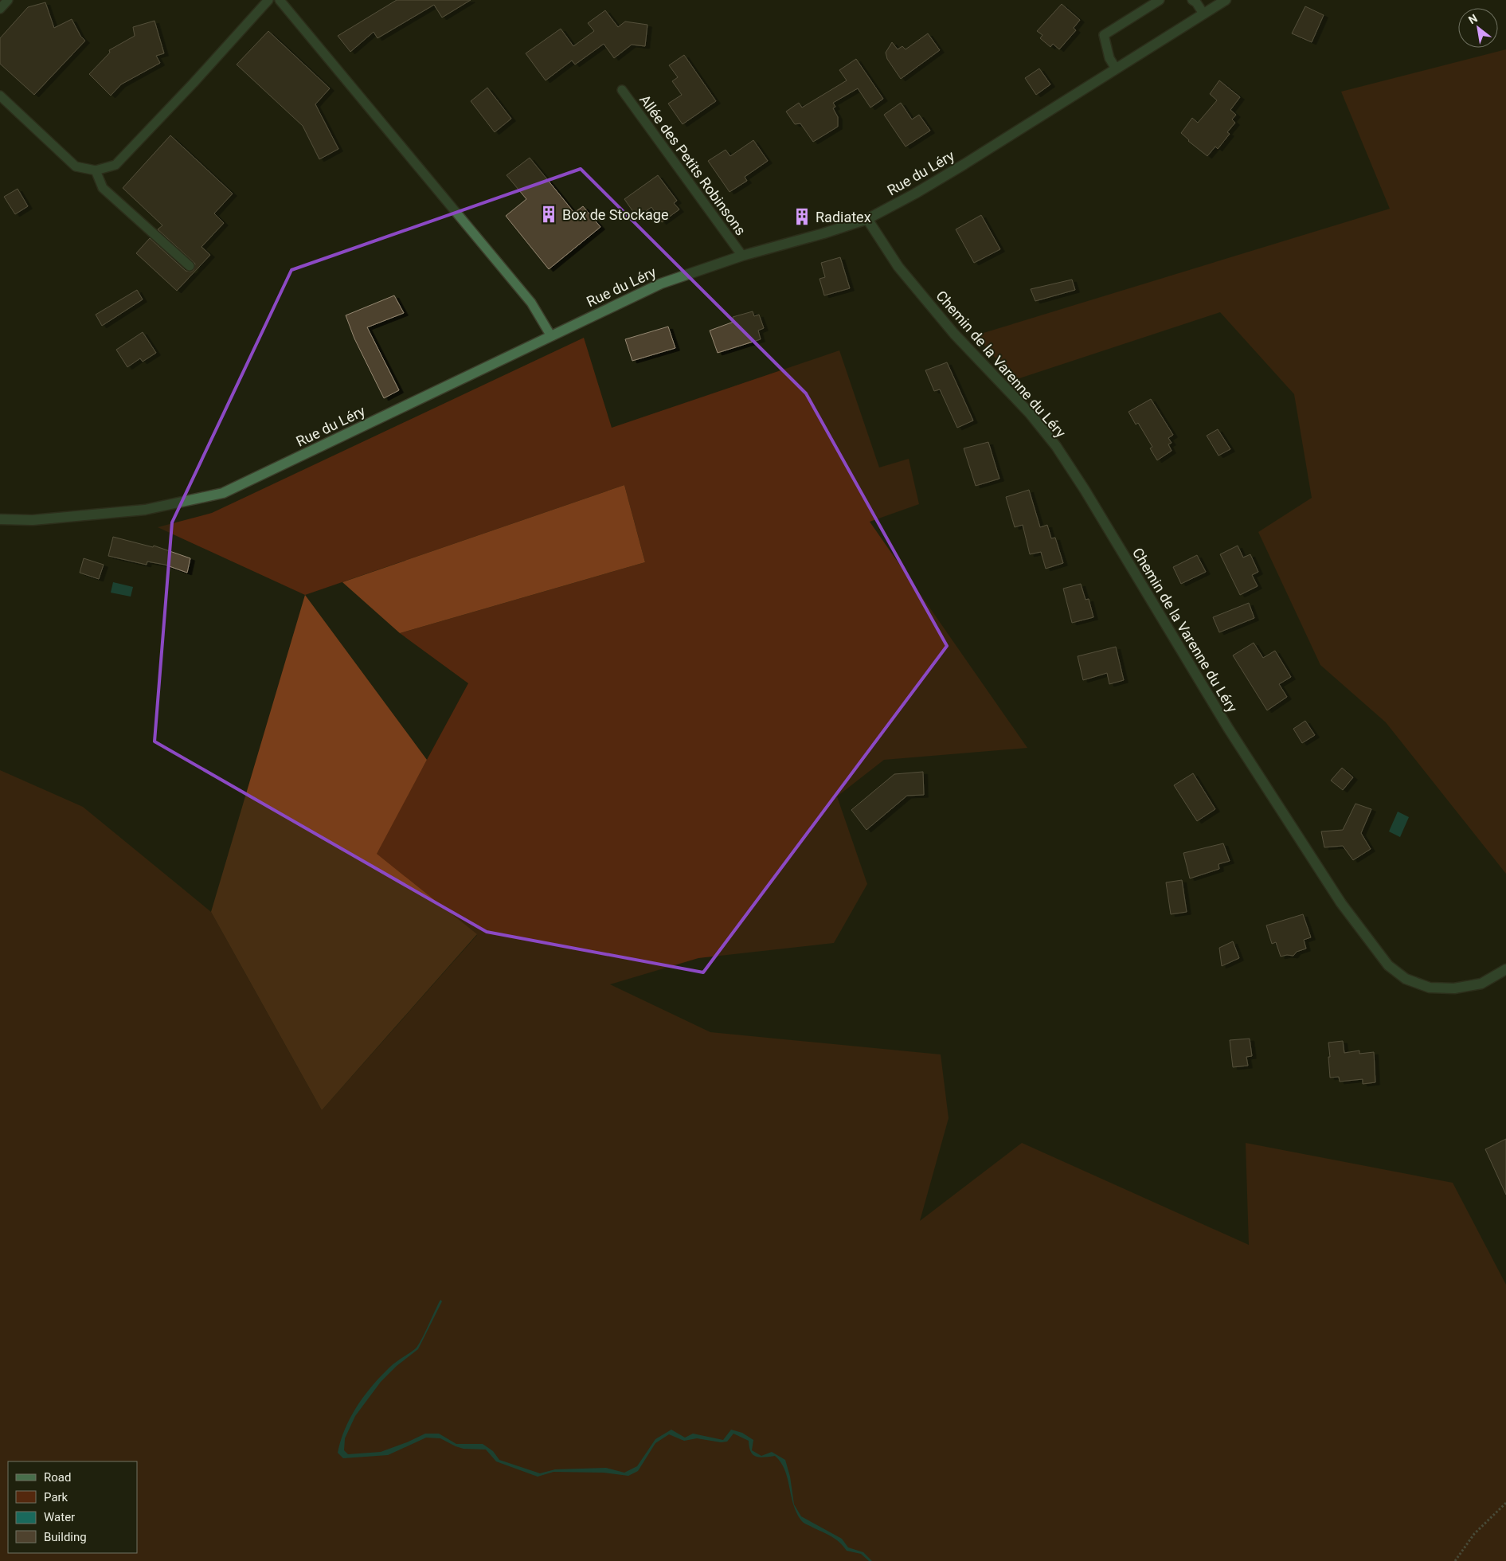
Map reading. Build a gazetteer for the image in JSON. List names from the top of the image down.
{
  "streets": {
    "street": ["Rue du Léry", "Chemin de la Varenne du Léry"],
    "lane": ["Allée des Petits Robinsons"]
  },
  "crossings": [
    ["Allée des Petits Robinsons", "Rue du Léry"],
    ["Rue du Léry", "Chemin de la Varenne du Léry"]
  ],
  "places": {
    "building": ["Box de Stockage", "Radiatex"]
  },
  "legend": [
    "Road",
    "Park",
    "Water",
    "Building"
  ],
  "north": "top left"
}
